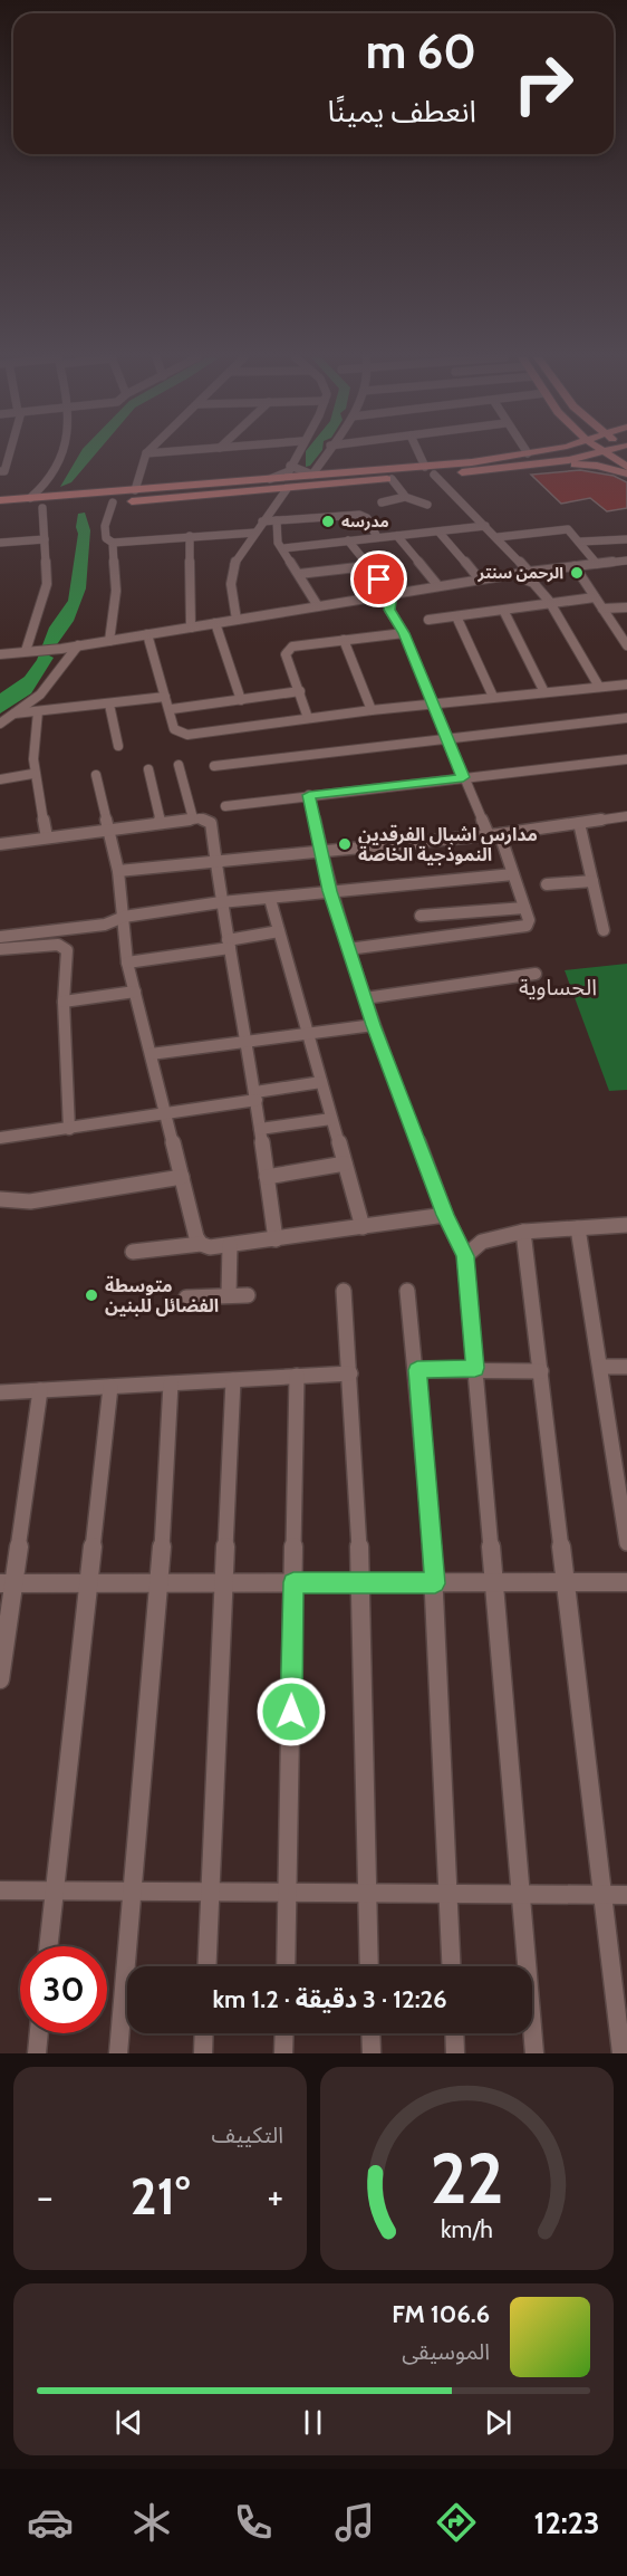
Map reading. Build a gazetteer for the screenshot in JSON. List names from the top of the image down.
{
  "districts": ["الحساوية"],
  "places": [
    "مدرسه",
    "الرحمن سنتر",
    "مدارس اشبال الفرقدين النموذجية الخاصة",
    "متوسطة الفضائل للبنين"
  ],
  "page": {
    "turn": ["60 m", "انعطف يمينًا"],
    "limit": "30",
    "trip": "12:26 · 3 دقيقة · 1.2 km",
    "tile": "التكييف",
    "heat": ["−", "21°", "+"],
    "song": ["106.6 FM", "الموسيقى"],
    "tabs": "12:23",
    "gauge": ["22", "km/h"]
  }
}
